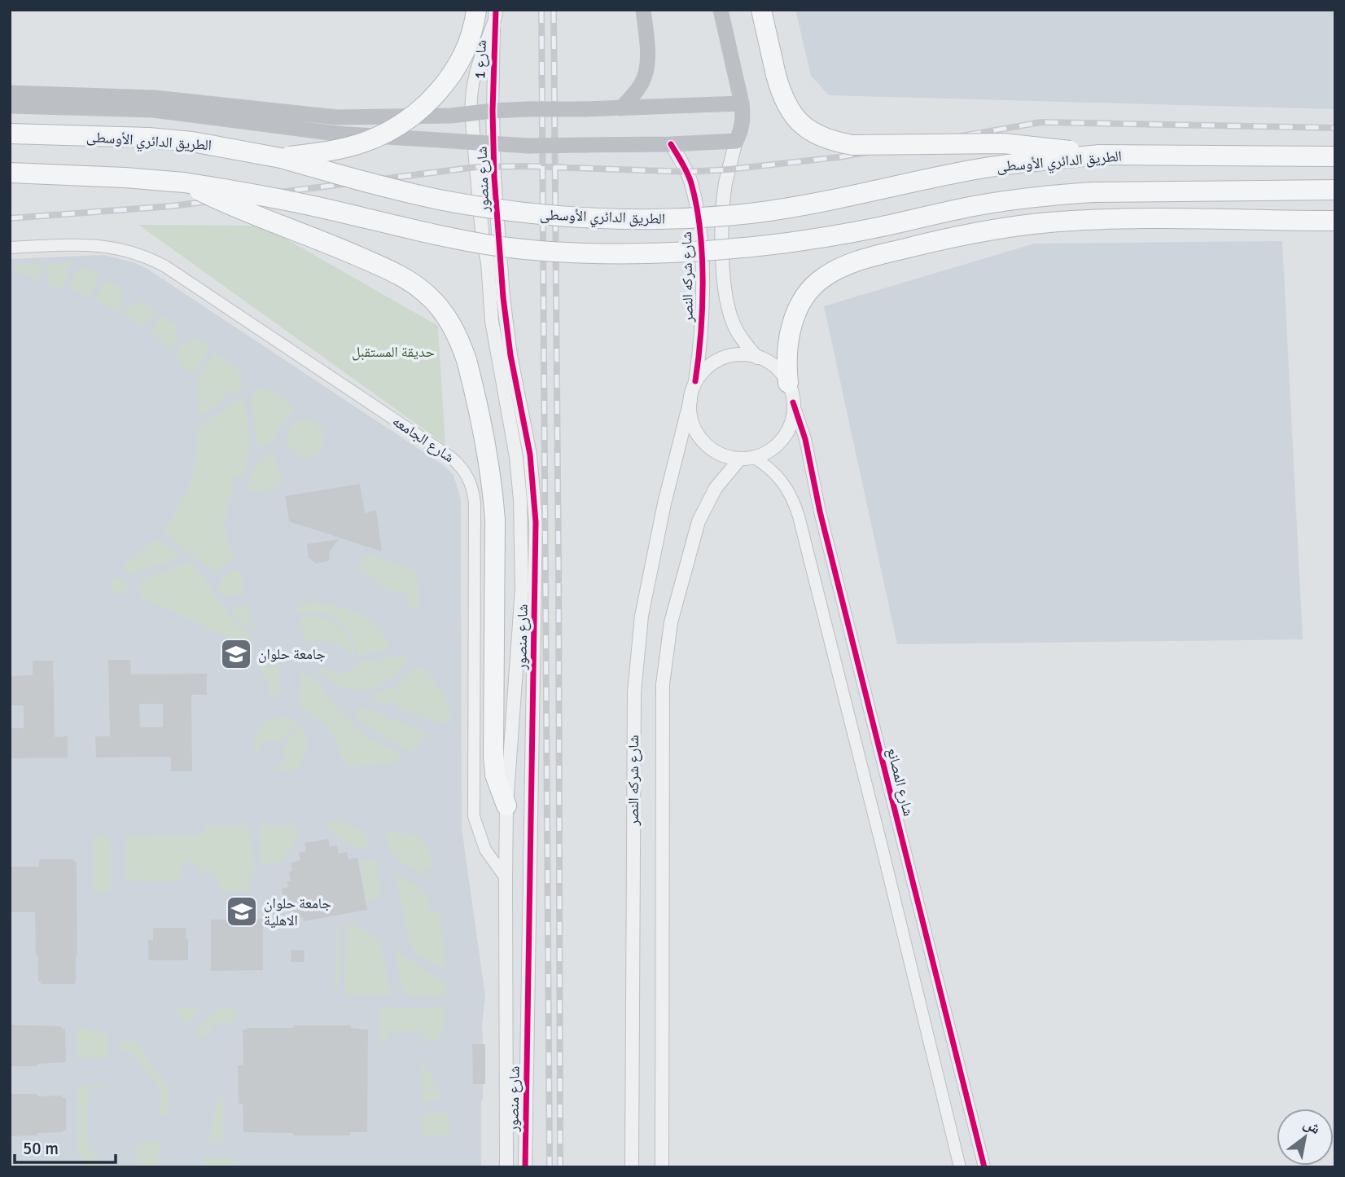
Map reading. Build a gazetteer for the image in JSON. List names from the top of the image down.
{
  "streets": {
    "highway": ["الطريق الدائري الأوسطى"],
    "street": [
      "شارع 1",
      "شارع منصور",
      "شارع شركه النصر",
      "شارع الجامعه",
      "شارع المصانع"
    ]
  },
  "crossings": [
    ["شارع 1", "شارع منصور"],
    ["شارع منصور", "شارع الجامعه"],
    ["شارع شركه النصر", "شارع المصانع"]
  ],
  "parks": ["حديقة المستقبل"],
  "places": {
    "school or university": ["جامعة حلوان", "جامعة حلوان الاهلية"]
  },
  "scale_bar": "50 m",
  "north": "top right"
}
